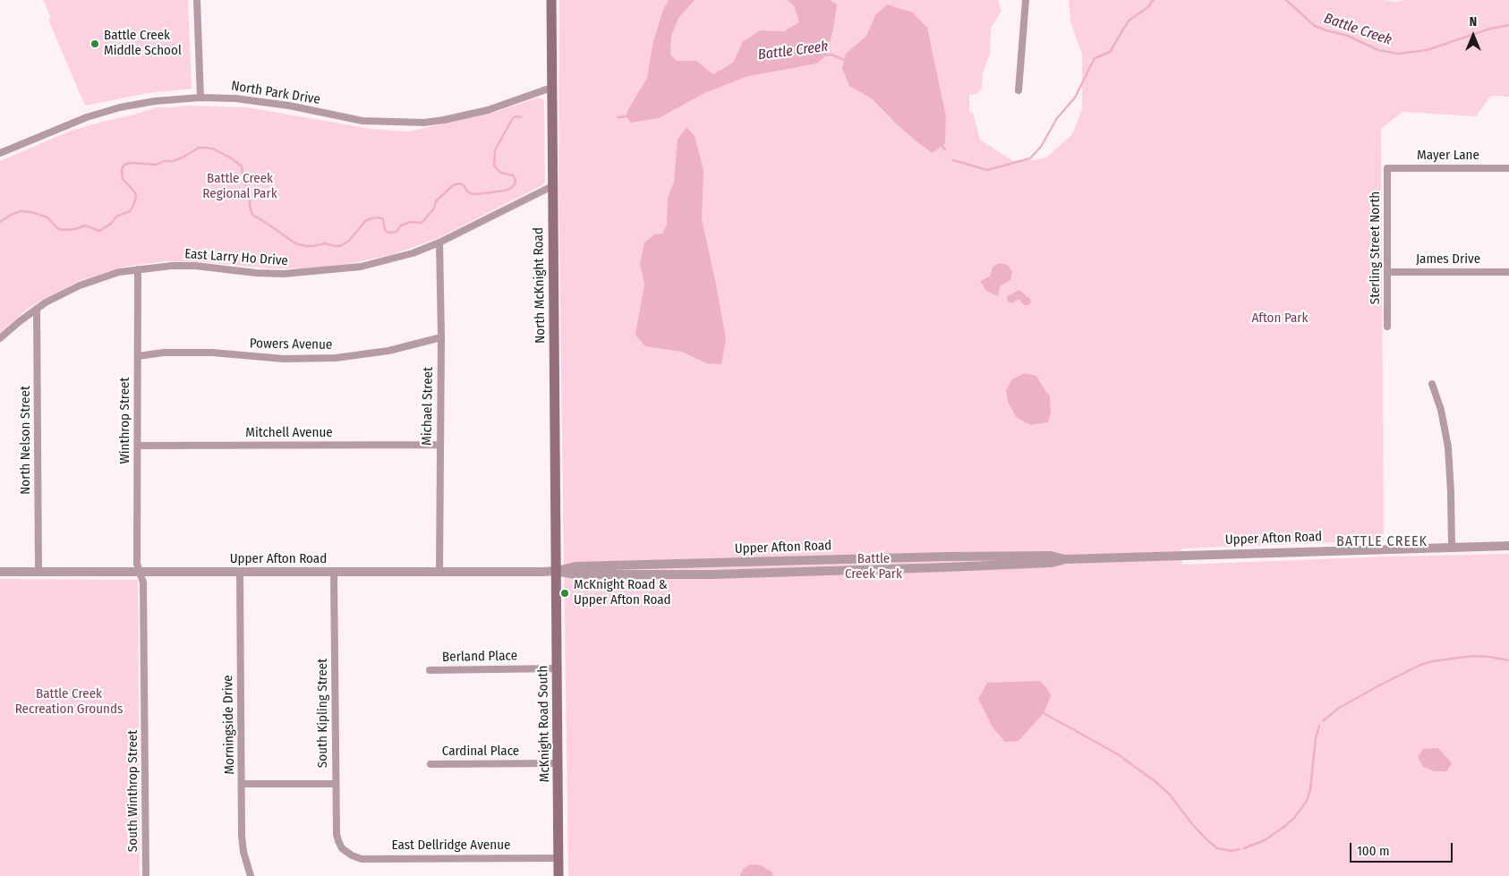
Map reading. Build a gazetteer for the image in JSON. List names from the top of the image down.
{
  "streets": {
    "main road": ["North McKnight Road", "McKnight Road South"],
    "street": [
      "North Park Drive",
      "Mayer Lane",
      "Sterling Street North",
      "East Larry Ho Drive",
      "James Drive",
      "Powers Avenue",
      "Michael Street",
      "Winthrop Street",
      "Mitchell Avenue",
      "North Nelson Street",
      "Upper Afton Road",
      "Berland Place",
      "South Kipling Street",
      "Morningside Drive",
      "Cardinal Place",
      "South Winthrop Street",
      "East Dellridge Avenue"
    ]
  },
  "crossings": [
    ["North Park Drive", "North McKnight Road"],
    ["Mayer Lane", "Sterling Street North"],
    ["Sterling Street North", "James Drive"],
    ["East Larry Ho Drive", "North McKnight Road"],
    ["East Larry Ho Drive", "Michael Street"],
    ["East Larry Ho Drive", "Winthrop Street"],
    ["East Larry Ho Drive", "North Nelson Street"],
    ["North McKnight Road", "Upper Afton Road"],
    ["North McKnight Road", "McKnight Road South"],
    ["Powers Avenue", "Michael Street"],
    ["Powers Avenue", "Winthrop Street"],
    ["Michael Street", "Mitchell Avenue"],
    ["Michael Street", "Upper Afton Road"],
    ["Winthrop Street", "Mitchell Avenue"],
    ["Winthrop Street", "Upper Afton Road"],
    ["Winthrop Street", "South Winthrop Street"],
    ["North Nelson Street", "Upper Afton Road"],
    ["Upper Afton Road", "South Kipling Street"],
    ["Upper Afton Road", "McKnight Road South"],
    ["Upper Afton Road", "Morningside Drive"],
    ["Upper Afton Road", "South Winthrop Street"],
    ["Berland Place", "McKnight Road South"],
    ["South Kipling Street", "East Dellridge Avenue"],
    ["McKnight Road South", "Cardinal Place"],
    ["McKnight Road South", "East Dellridge Avenue"]
  ],
  "districts": ["BATTLE CREEK"],
  "water": ["Battle Creek"],
  "parks": [
    "Battle Creek Regional Park",
    "Afton Park",
    "Battle Creek Park",
    "Battle Creek Recreation Grounds"
  ],
  "places": ["Battle Creek Middle School", "McKnight Road & Upper Afton Road"],
  "scale_bar": "100 m",
  "north": "top"
}
